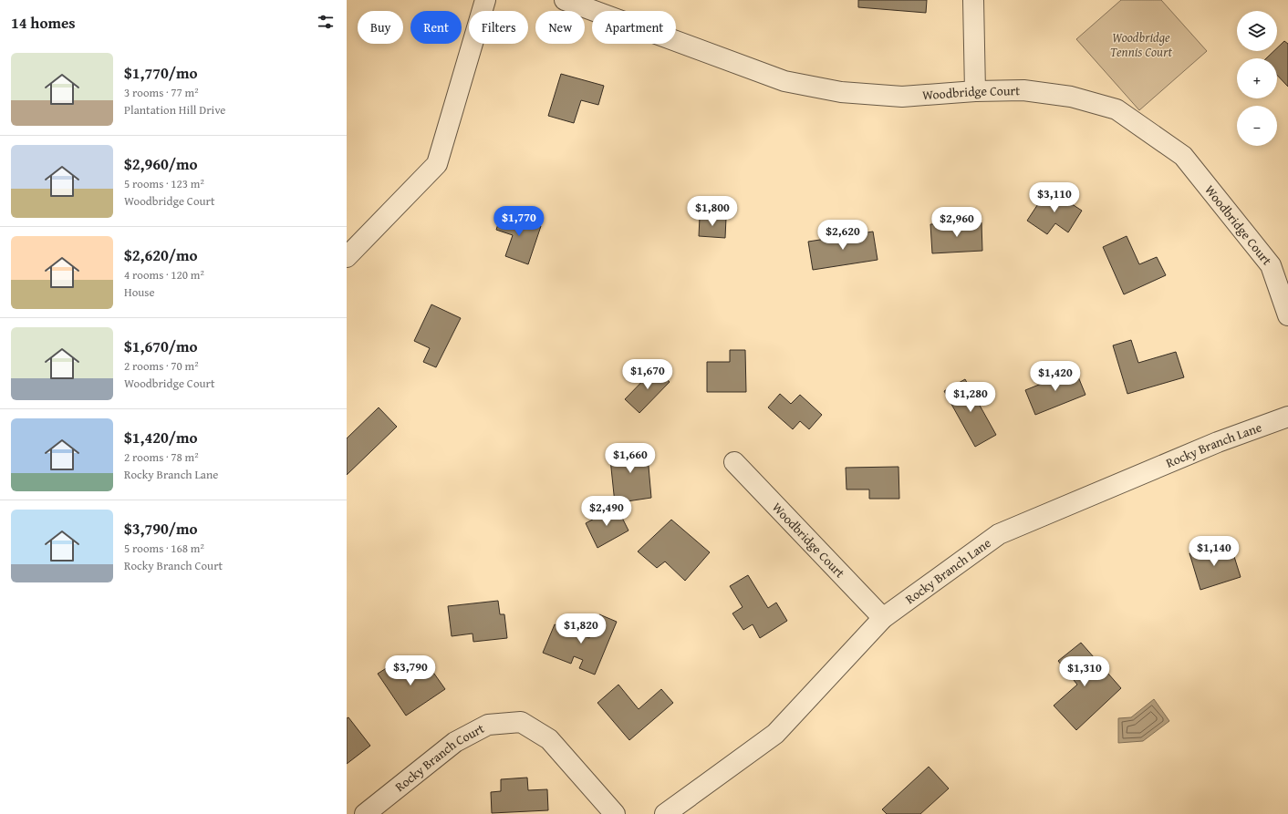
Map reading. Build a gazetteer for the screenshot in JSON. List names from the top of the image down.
{
  "streets": {
    "street": ["Woodbridge Court", "Rocky Branch Lane", "Rocky Branch Court"]
  },
  "crossings": [
    ["Woodbridge Court", "Rocky Branch Lane"]
  ],
  "parks": ["Woodbridge Tennis Court"],
  "page": {
    "heading": "14 homes",
    "map_buttons": ["+", "−"],
    "chip": [
      "Buy",
      "Rent",
      "Filters",
      "New",
      "Apartment"
    ],
    "list": [
      {
        "name": "$1,770/mo",
        "note": "3 rooms · 77 m² · Plantation Hill Drive"
      },
      {
        "name": "$2,960/mo",
        "note": "5 rooms · 123 m² · Woodbridge Court"
      },
      {
        "name": "$2,620/mo",
        "note": "4 rooms · 120 m² · House"
      },
      {
        "name": "$1,670/mo",
        "note": "2 rooms · 70 m² · Woodbridge Court"
      },
      {
        "name": "$1,420/mo",
        "note": "2 rooms · 78 m² · Rocky Branch Lane"
      },
      {
        "name": "$3,790/mo",
        "note": "5 rooms · 168 m² · Rocky Branch Court"
      }
    ],
    "price": [
      "$3,110",
      "$1,800",
      "$1,770",
      "$2,960",
      "$2,620",
      "$1,670",
      "$1,420",
      "$1,280",
      "$1,660",
      "$2,490",
      "$1,140",
      "$1,820",
      "$3,790",
      "$1,310"
    ]
  }
}
